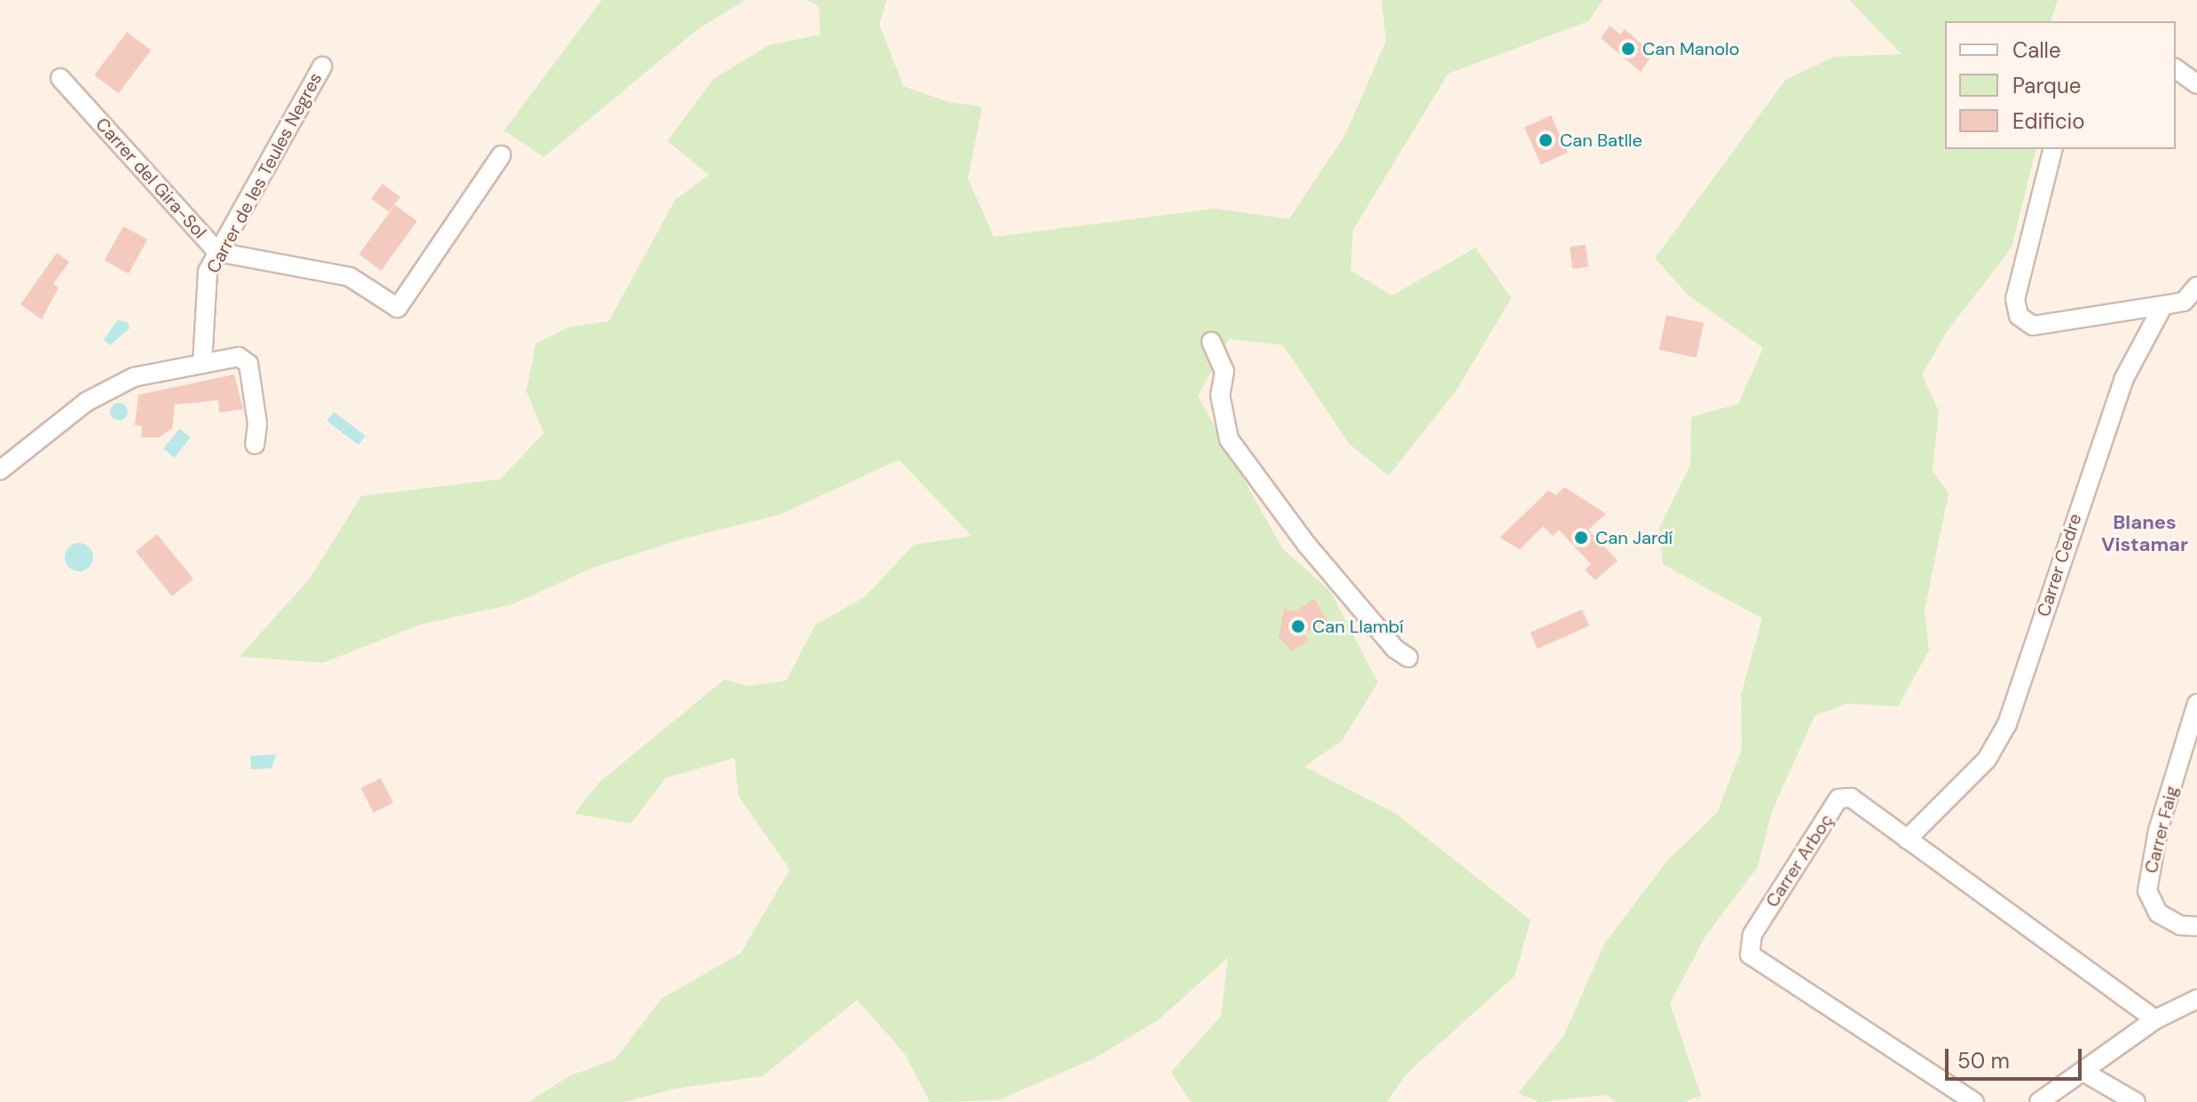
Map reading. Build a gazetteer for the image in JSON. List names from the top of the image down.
{
  "streets": {
    "street": [
      "Carrer de les Teules Negres",
      "Carrer del Gira-Sol",
      "Carrer Cedre",
      "Carrer Faig",
      "Carrer Arboç"
    ]
  },
  "crossings": [
    ["Carrer de les Teules Negres", "Carrer del Gira-Sol"],
    ["Carrer Cedre", "Carrer Arboç"]
  ],
  "districts": ["Blanes Vistamar"],
  "places": [
    "Can Manolo",
    "Can Batlle",
    "Can Jardí",
    "Can Llambí"
  ],
  "legend": ["Calle", "Parque", "Edificio"],
  "scale_bar": "50 m"
}
